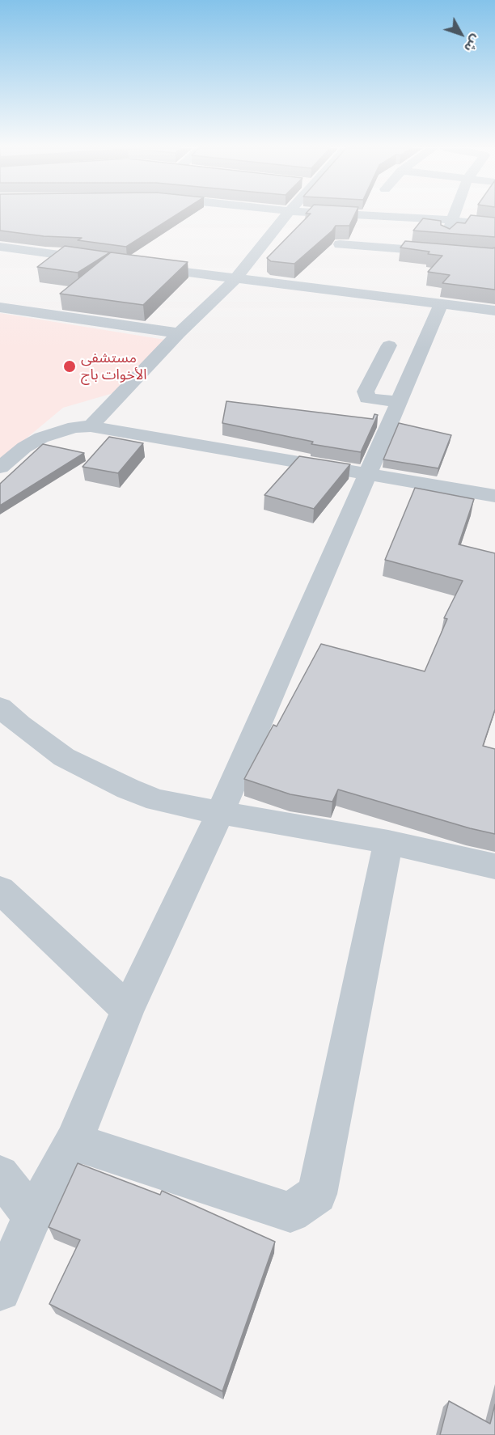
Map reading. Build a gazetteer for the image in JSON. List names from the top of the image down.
{
  "places": ["مستشفى الأخوات باج"],
  "north": "bottom right"
}
